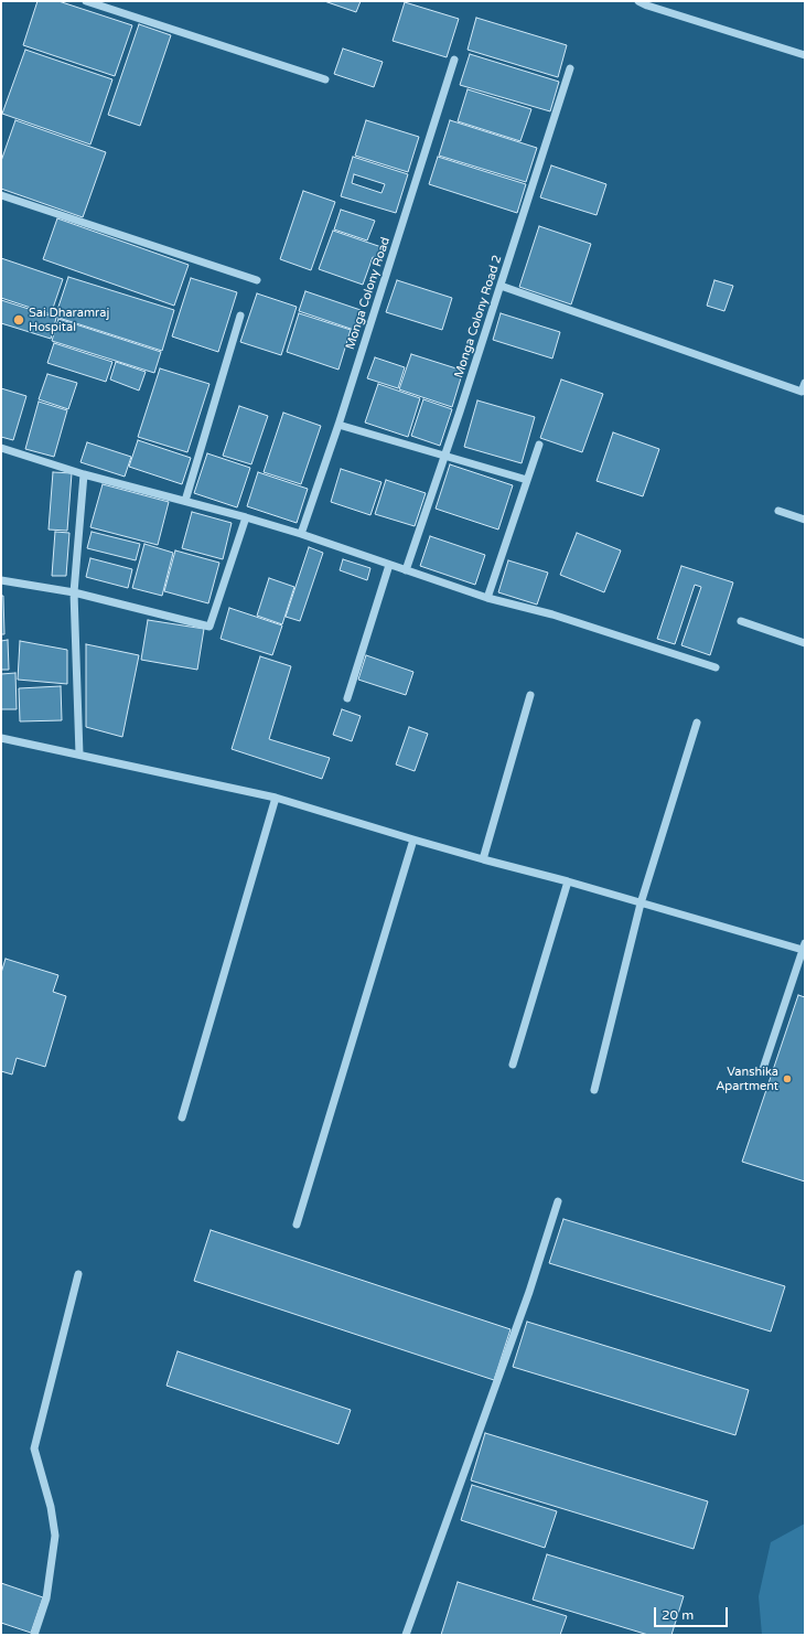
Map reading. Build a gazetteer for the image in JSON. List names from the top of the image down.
{
  "streets": {
    "street": ["Monga Colony Road", "Monga Colony Road 2"]
  },
  "places": ["Sai Dharamraj Hospital", "Vanshika Apartment"],
  "scale_bar": "20 m"
}
